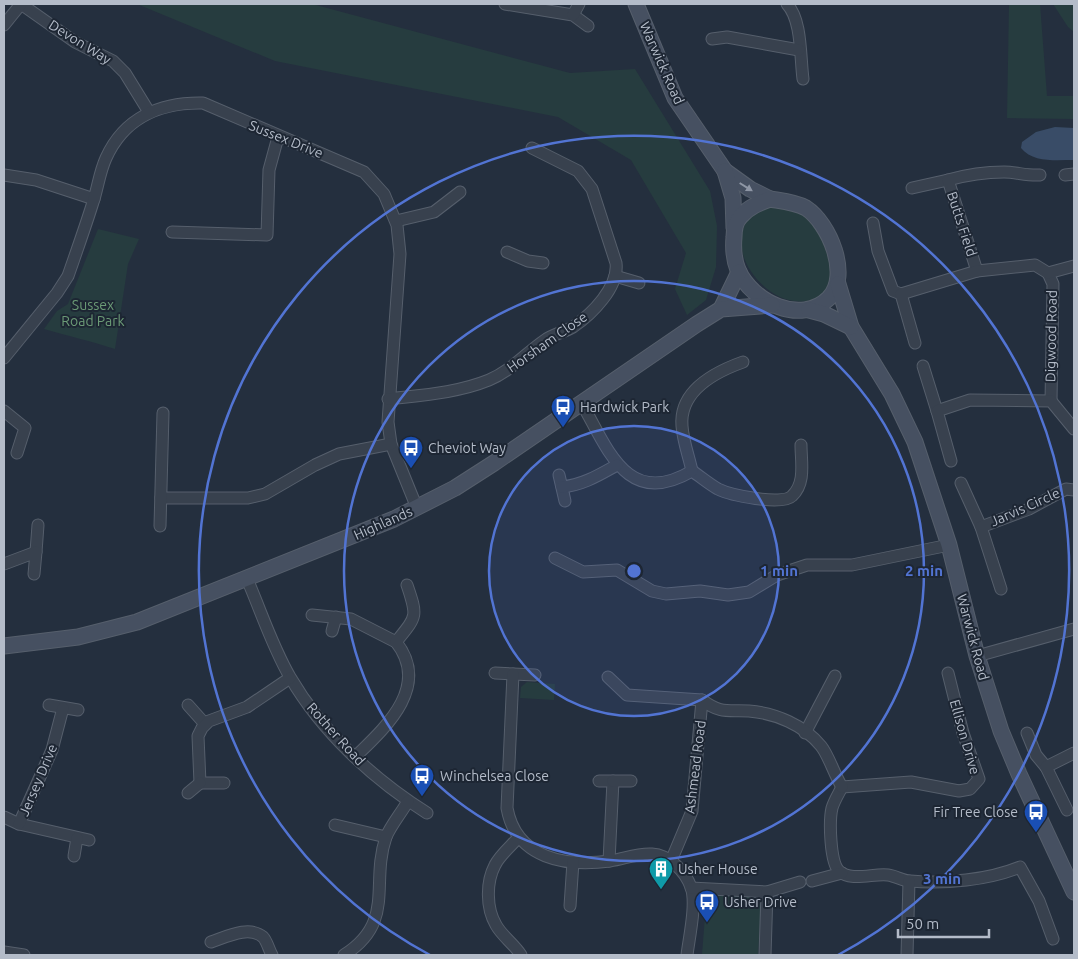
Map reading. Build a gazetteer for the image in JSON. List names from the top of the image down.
{
  "streets": {
    "main road": ["Warwick Road", "Highlands"],
    "street": [
      "Devon Way",
      "Sussex Drive",
      "Butts Field",
      "Digwood Road",
      "Horsham Close",
      "Jarvis Circle",
      "Rother Road",
      "Ellison Drive",
      "Ashmead Road",
      "Jersey Drive"
    ]
  },
  "crossings": [
    ["Devon Way", "Sussex Drive"],
    ["Warwick Road", "Highlands"],
    ["Sussex Drive", "Horsham Close"],
    ["Sussex Drive", "Highlands"],
    ["Highlands", "Rother Road"],
    ["Ellison Drive", "Ashmead Road"]
  ],
  "parks": ["Sussex Road Park"],
  "places": {
    "bus stop": [
      "Hardwick Park",
      "Cheviot Way",
      "Winchelsea Close",
      "Fir Tree Close",
      "Usher Drive"
    ],
    "building": ["Usher House"]
  },
  "scale_bar": "50 m",
  "rings": ["1 min", "2 min", "3 min"]
}
